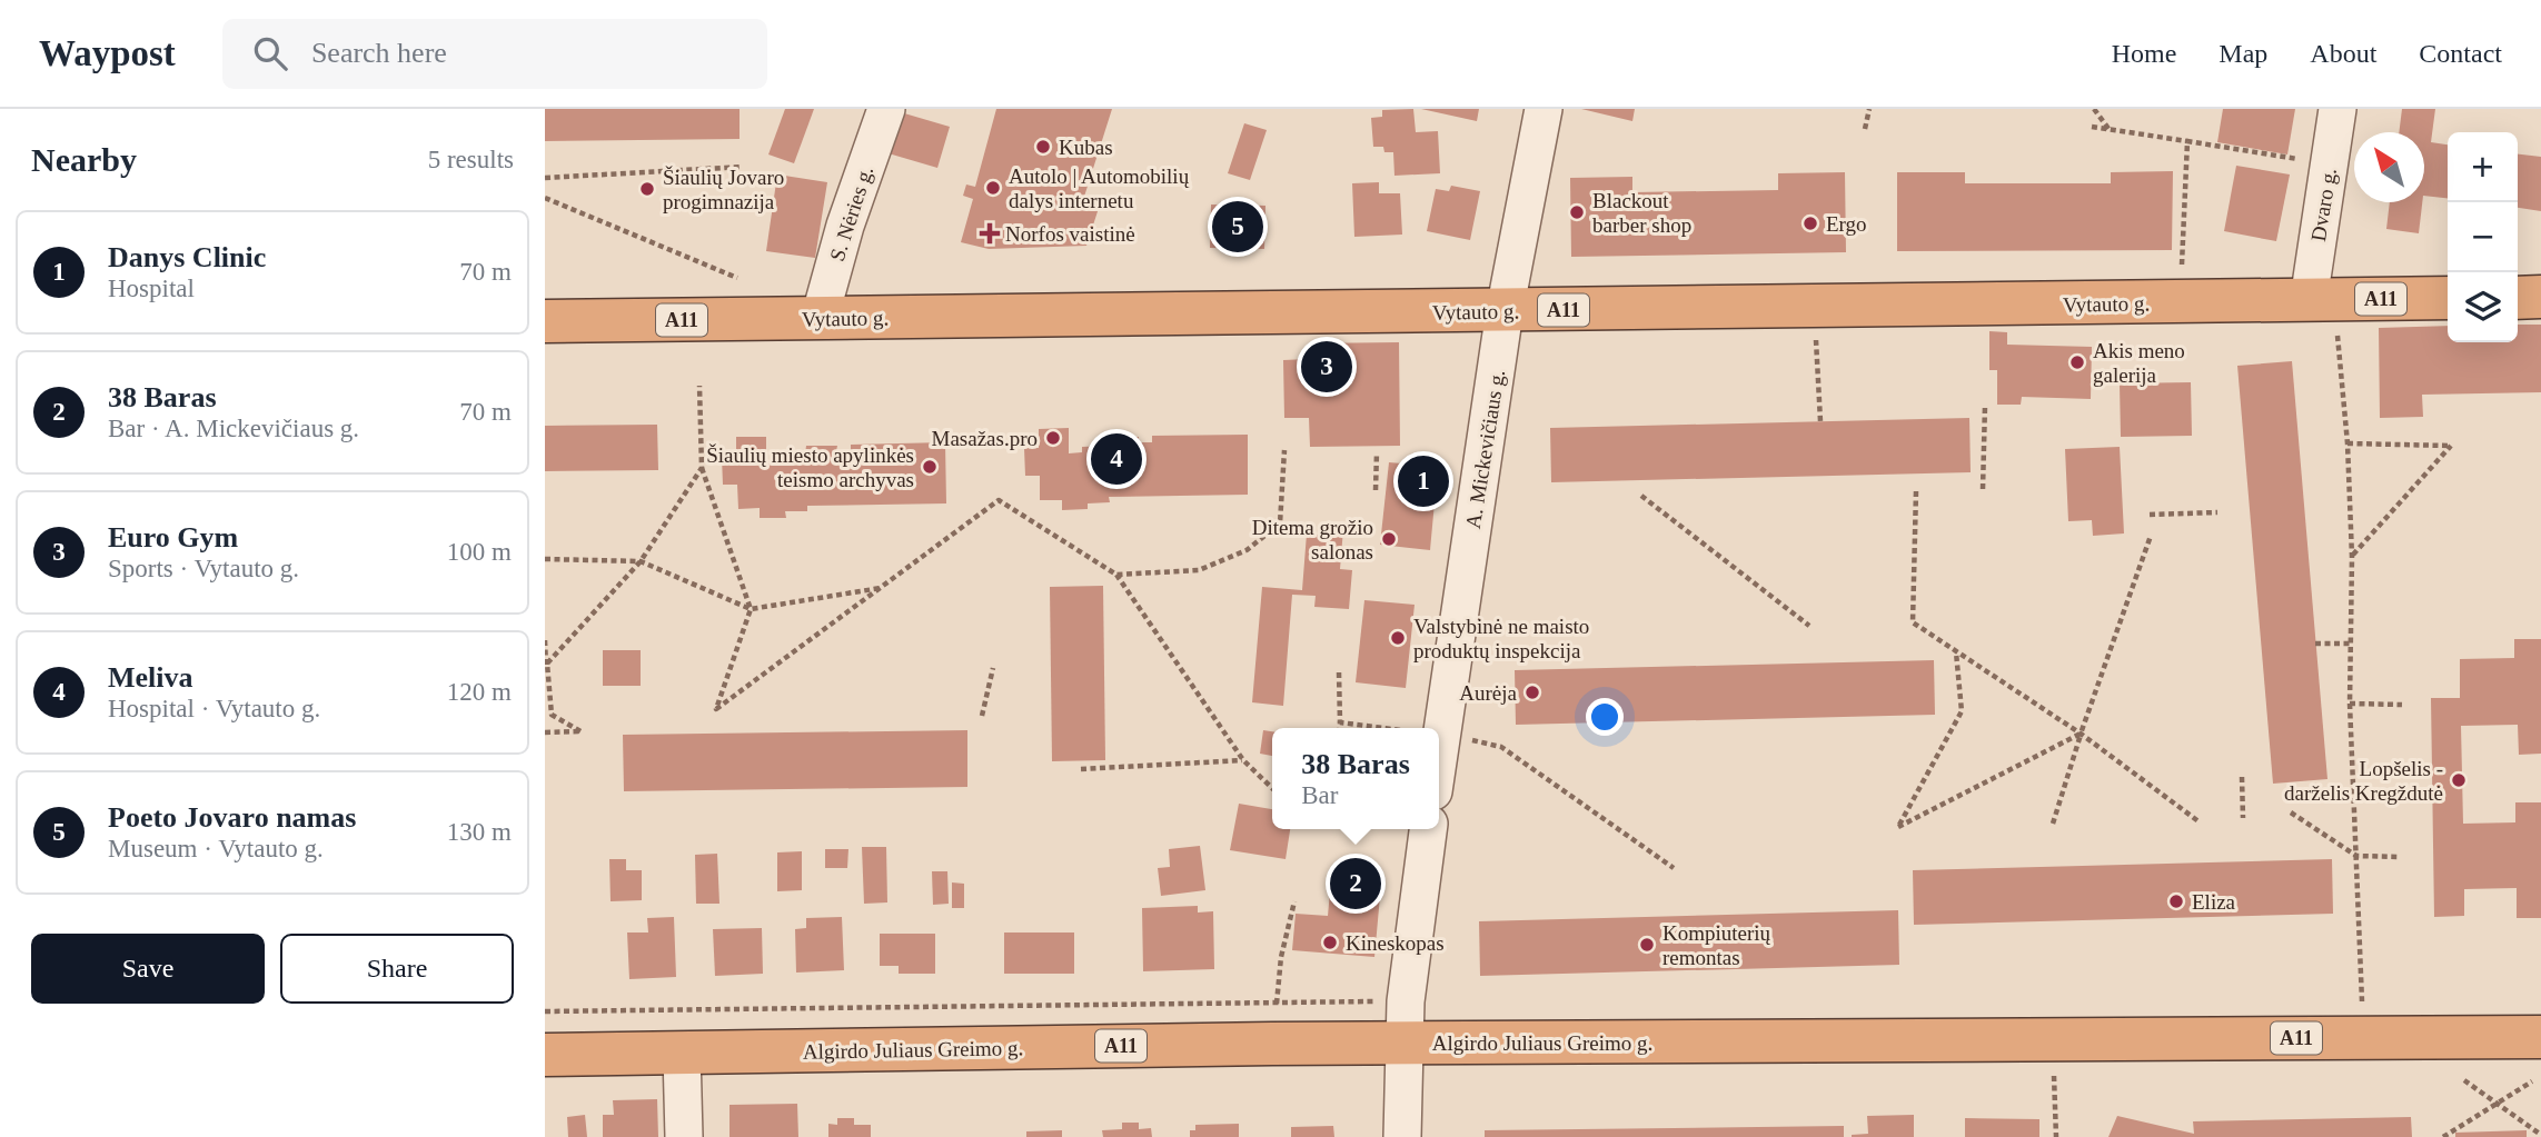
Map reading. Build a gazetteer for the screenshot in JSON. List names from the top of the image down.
{
  "streets": {
    "highway": ["A11", "Vytauto g.", "Algirdo Juliaus Greimo g."],
    "street": ["Dvaro g.", "S. Nėries g.", "A. Mickevičiaus g."]
  },
  "crossings": [
    ["Dvaro g.", "Vytauto g."],
    ["S. Nėries g.", "Vytauto g."],
    ["Vytauto g.", "A. Mickevičiaus g."]
  ],
  "places": {
    "other": [
      "Kubas",
      "Autolo | Automobilių dalys internetu",
      "Šiaulių Jovaro progimnazija",
      "Blackout barber shop",
      "Ergo",
      "Akis meno galerija",
      "Masažas.pro",
      "Šiaulių miesto apylinkės teismo archyvas",
      "Ditema grožio salonas",
      "Valstybinė ne maisto produktų inspekcija",
      "Aurėja",
      "Lopšelis - darželis Kregždutė",
      "Eliza",
      "Kineskopas",
      "Kompiuterių remontas"
    ],
    "health": ["Norfos vaistinė"]
  },
  "north": "top left",
  "page": {
    "header": "Waypost",
    "search": "Search here",
    "nav": [
      "Home",
      "Map",
      "About",
      "Contact"
    ],
    "heading": ["Nearby", "5 results"],
    "map_buttons": ["+", "−"],
    "pins": [
      "5",
      "3",
      "4",
      "1",
      "2"
    ],
    "list": [
      {
        "mark": "1",
        "name": "Danys Clinic",
        "note": "Hospital",
        "value": "70 m"
      },
      {
        "mark": "2",
        "name": "38 Baras",
        "note": "Bar · A. Mickevičiaus g.",
        "value": "70 m"
      },
      {
        "mark": "3",
        "name": "Euro Gym",
        "note": "Sports · Vytauto g.",
        "value": "100 m"
      },
      {
        "mark": "4",
        "name": "Meliva",
        "note": "Hospital · Vytauto g.",
        "value": "120 m"
      },
      {
        "mark": "5",
        "name": "Poeto Jovaro namas",
        "note": "Museum · Vytauto g.",
        "value": "130 m"
      }
    ],
    "popup": ["38 Baras", "Bar"],
    "buttons": ["Save", "Share"]
  }
}
